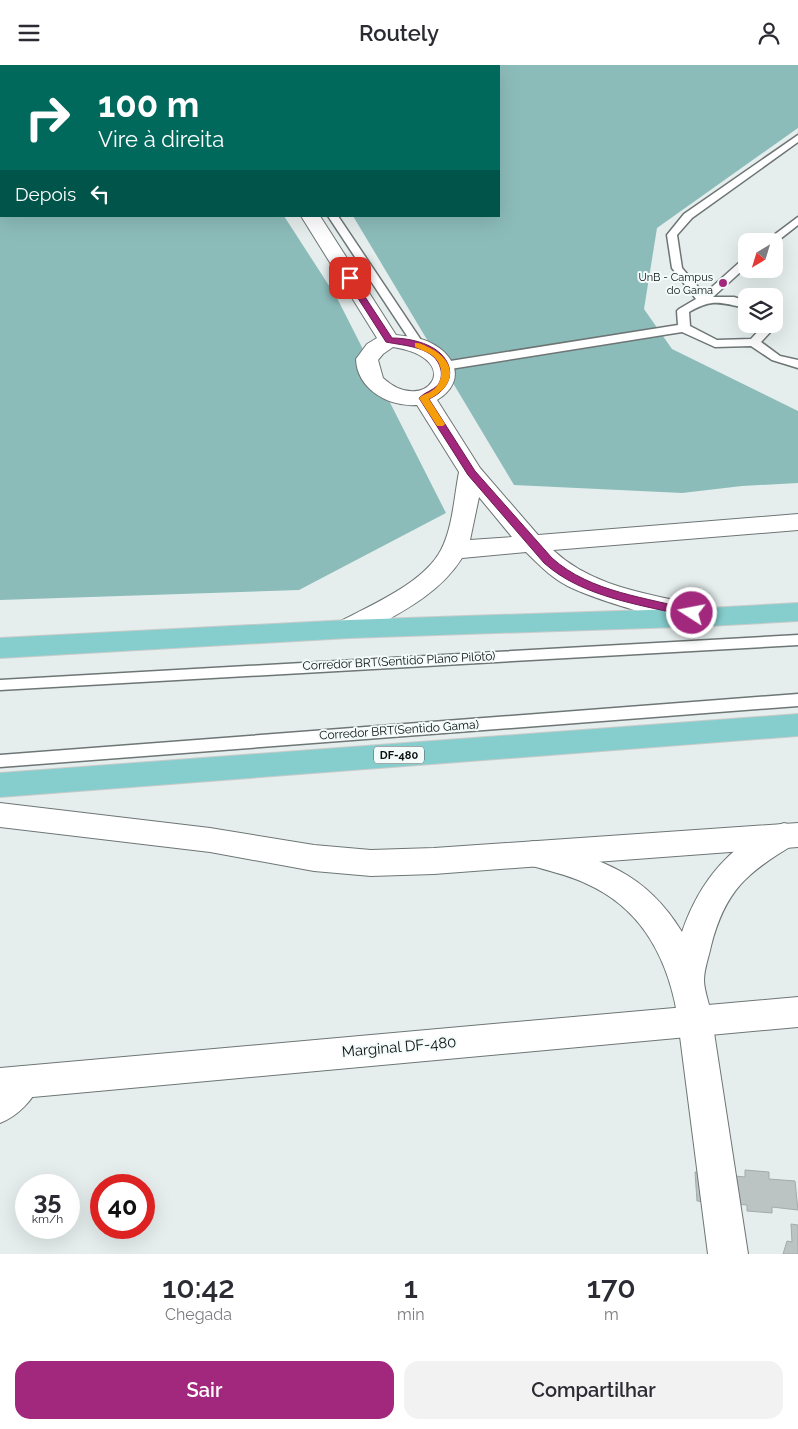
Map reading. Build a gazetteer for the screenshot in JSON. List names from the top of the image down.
{
  "streets": {
    "main road": ["DF-480"],
    "street": ["Marginal DF-480"],
    "lane": ["Corredor BRT(Sentido Plano Piloto)", "Corredor BRT(Sentido Gama)"]
  },
  "places": ["UnB - Campus do Gama"],
  "north": "bottom left",
  "page": {
    "header": "Routely",
    "turn": ["100 m", "Vire à direita"],
    "then": "Depois",
    "speed": "35 km/h",
    "limit": "40",
    "eta": [
      "10:42",
      "Chegada",
      "1",
      "min",
      "170",
      "m"
    ],
    "buttons": ["Sair", "Compartilhar"]
  }
}
